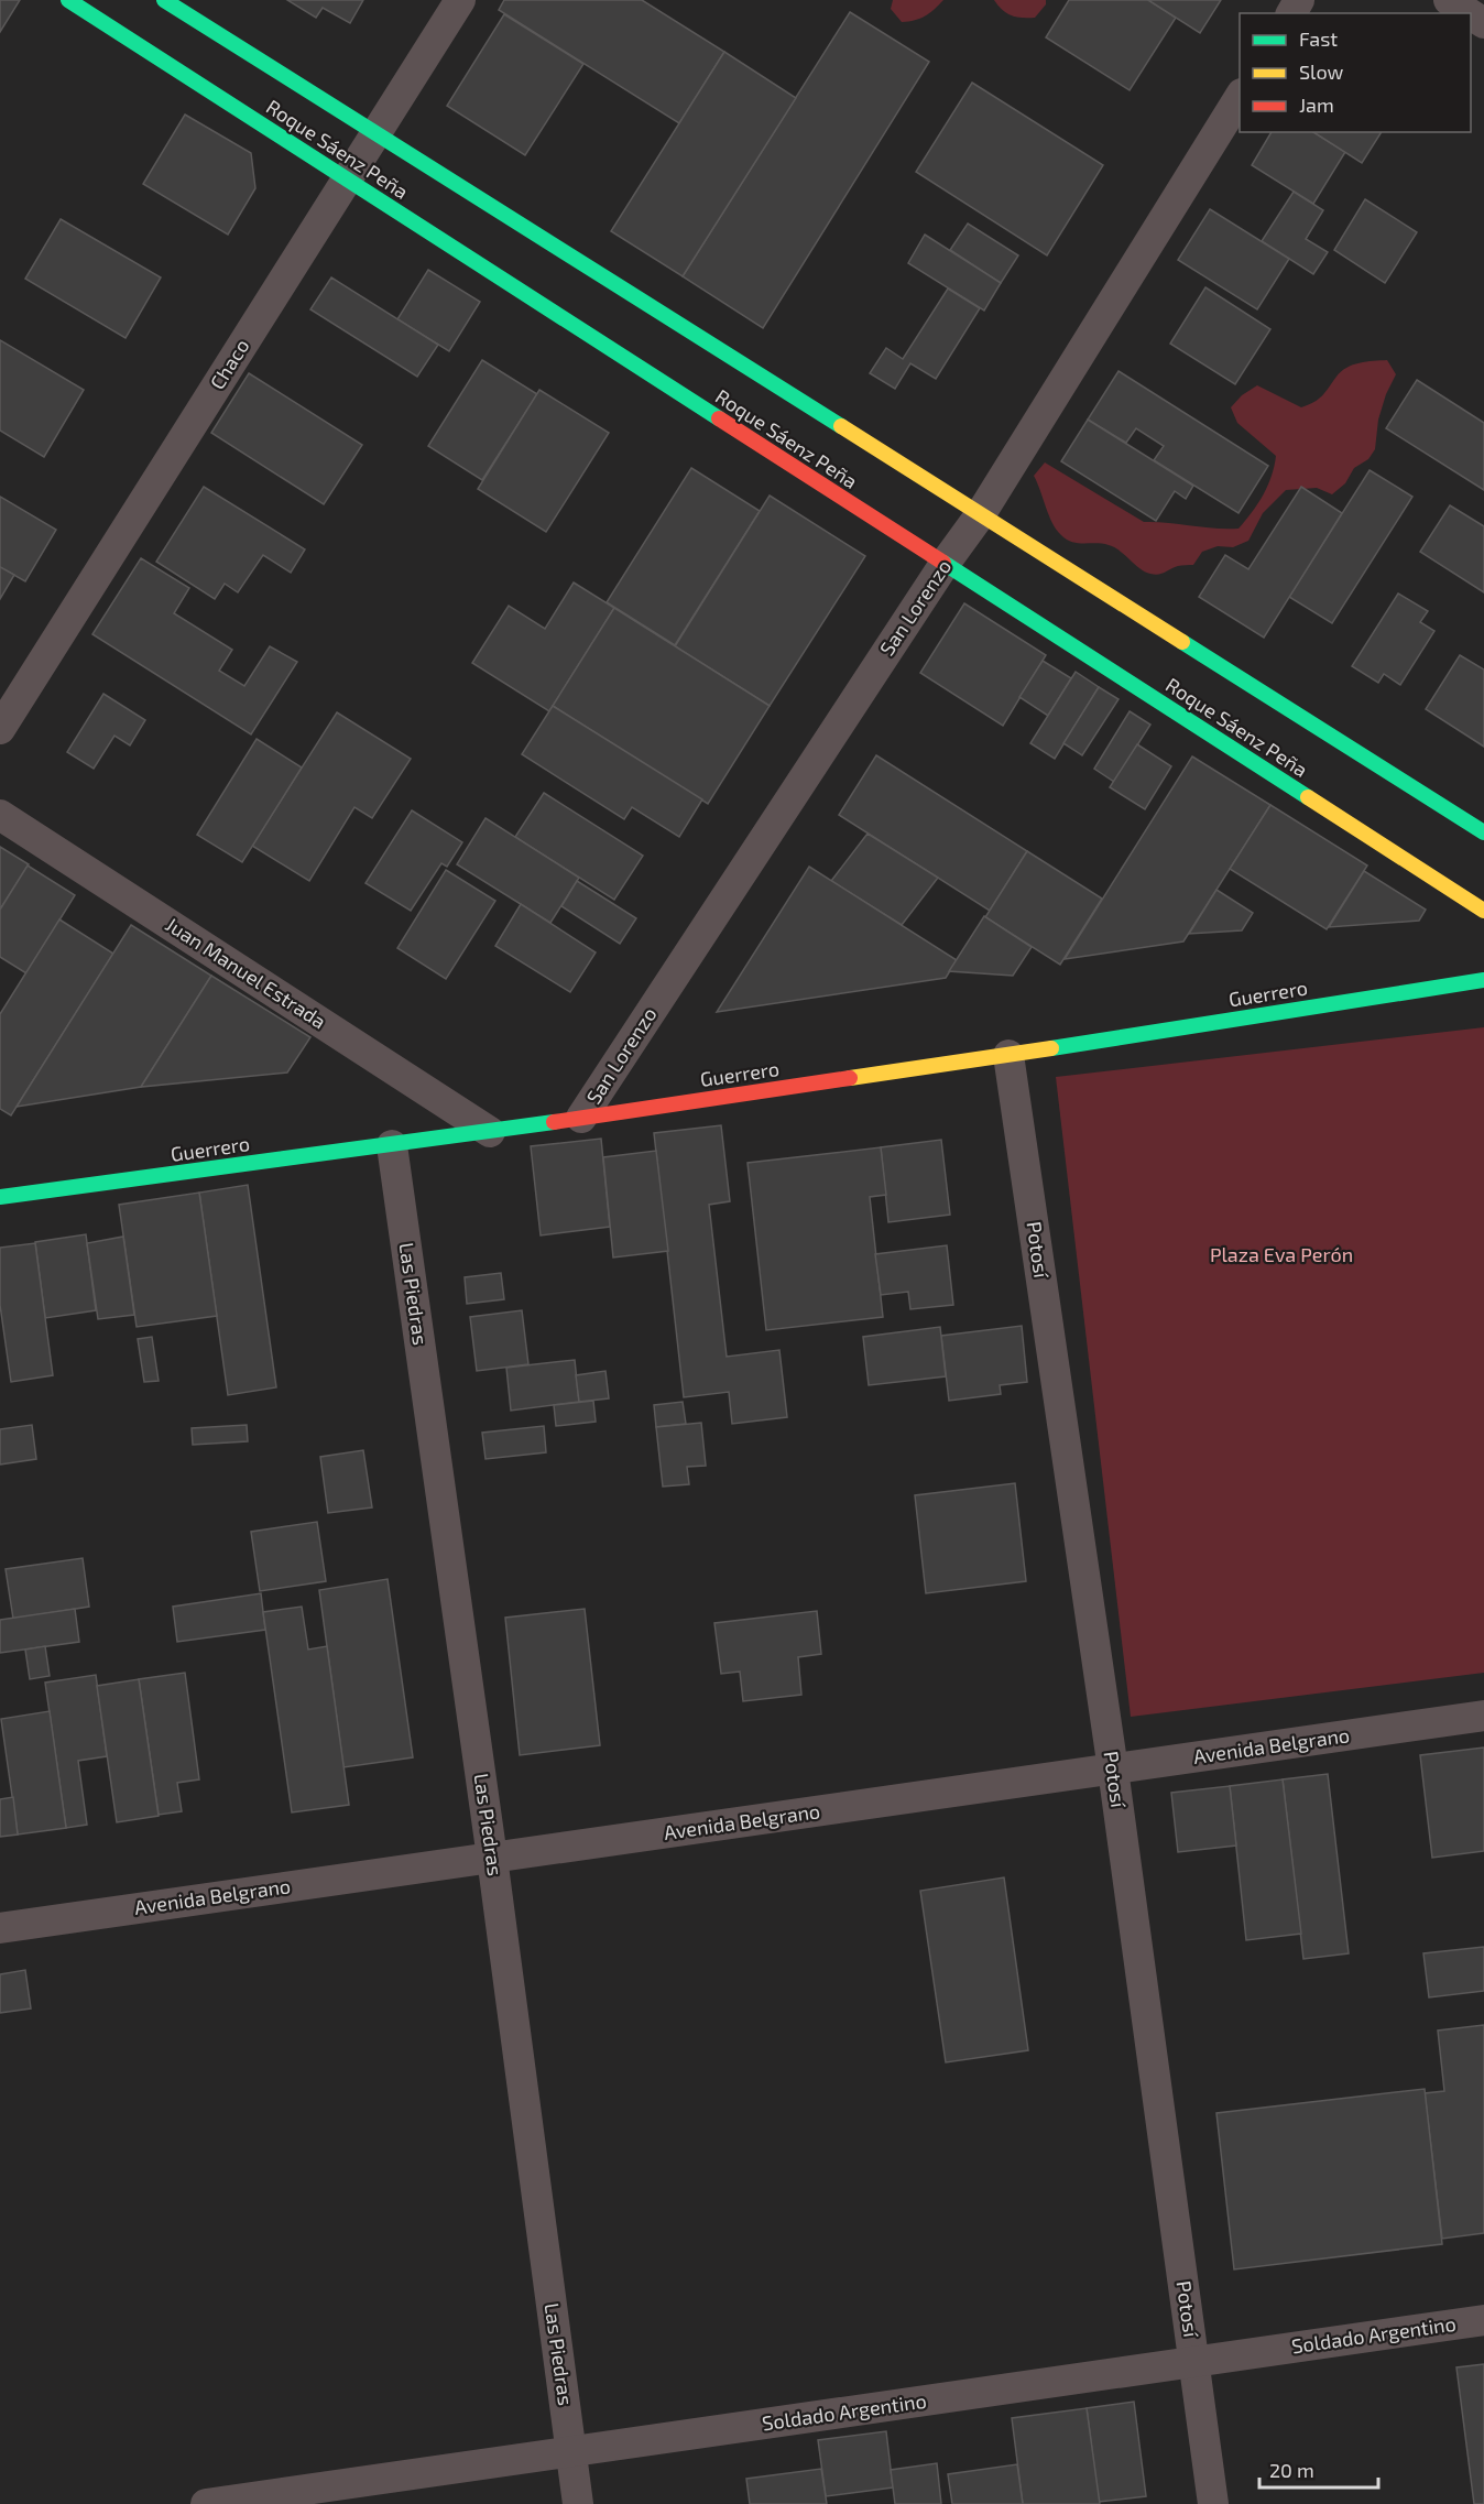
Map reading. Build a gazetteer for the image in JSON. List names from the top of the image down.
{
  "streets": {
    "street": [
      "Roque Sáenz Peña",
      "Chaco",
      "San Lorenzo",
      "Juan Manuel Estrada",
      "Guerrero",
      "Potosí",
      "Las Piedras",
      "Avenida Belgrano",
      "Soldado Argentino"
    ]
  },
  "crossings": [
    ["Roque Sáenz Peña", "Chaco"],
    ["Roque Sáenz Peña", "San Lorenzo"],
    ["San Lorenzo", "Guerrero"],
    ["Juan Manuel Estrada", "Guerrero"],
    ["Guerrero", "Potosí"],
    ["Guerrero", "Las Piedras"],
    ["Potosí", "Avenida Belgrano"],
    ["Potosí", "Soldado Argentino"],
    ["Las Piedras", "Avenida Belgrano"],
    ["Las Piedras", "Soldado Argentino"]
  ],
  "parks": ["Plaza Eva Perón"],
  "legend": ["Fast", "Slow", "Jam"],
  "scale_bar": "20 m"
}
